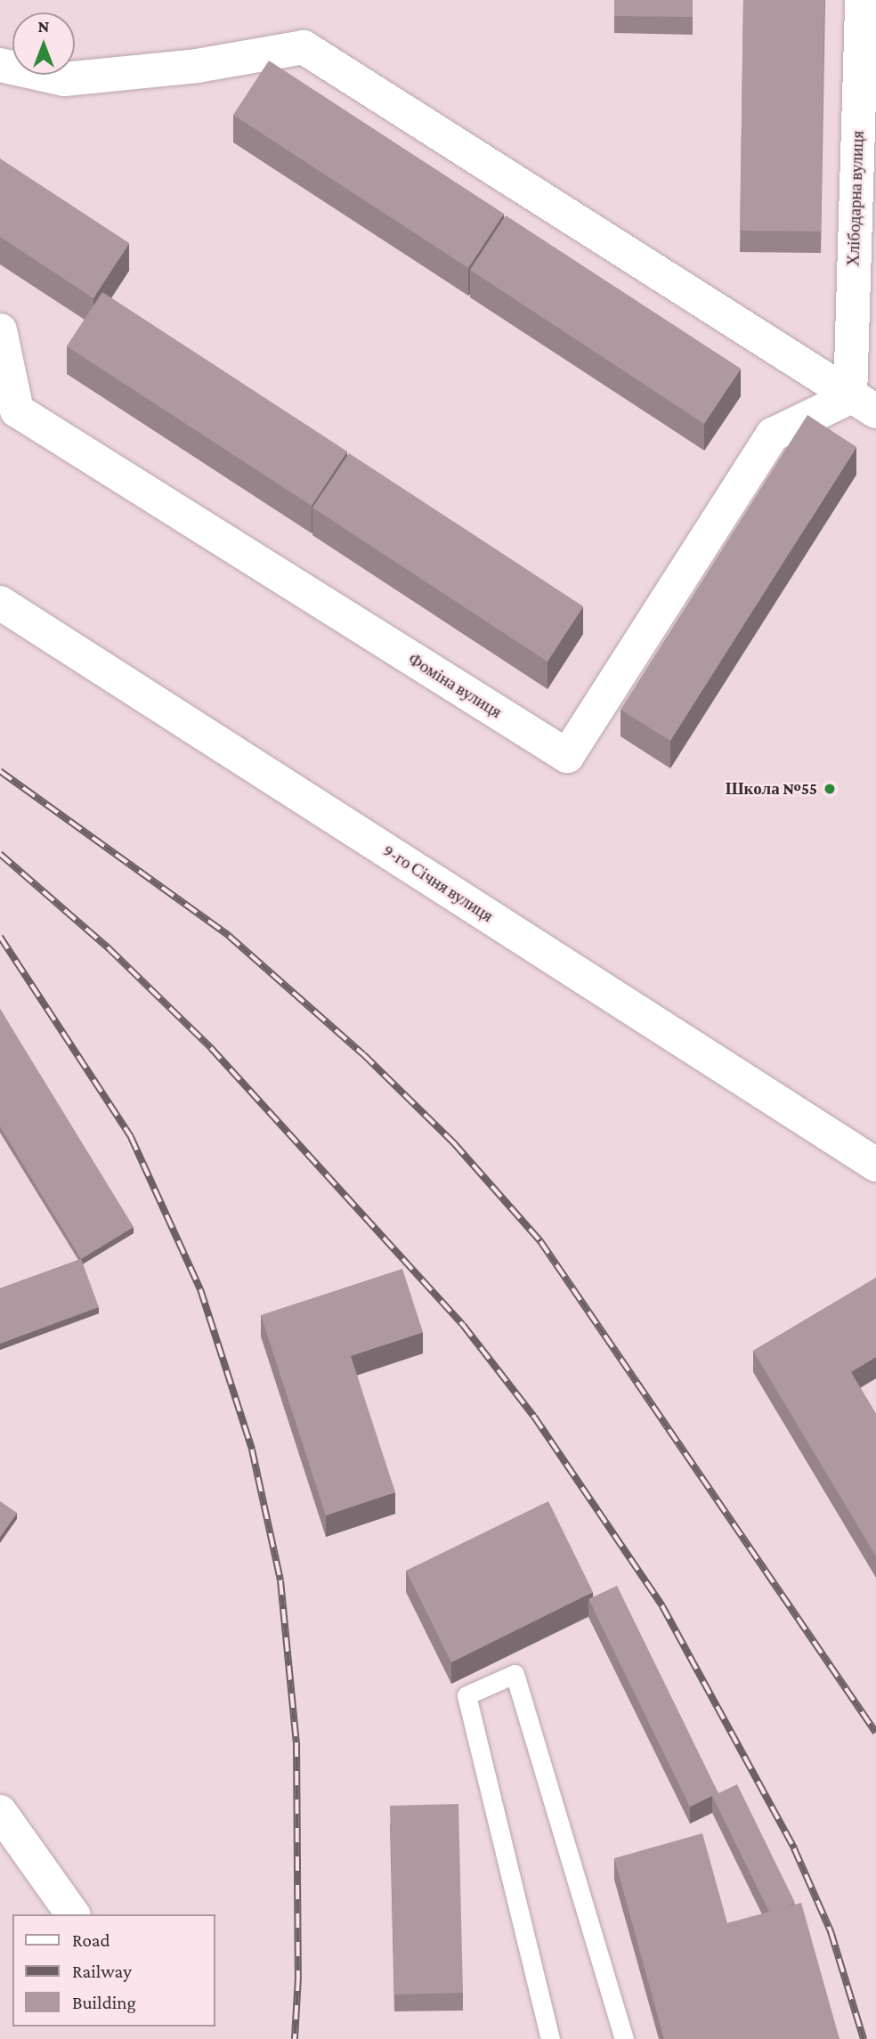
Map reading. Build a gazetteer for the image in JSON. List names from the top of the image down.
{
  "streets": {
    "street": ["Хлібодарна вулиця", "Фоміна вулиця", "9-го Січня вулиця"]
  },
  "crossings": [
    ["Хлібодарна вулиця", "Фоміна вулиця"]
  ],
  "places": ["Школа №55"],
  "legend": ["Road", "Railway", "Building"],
  "north": "top"
}
